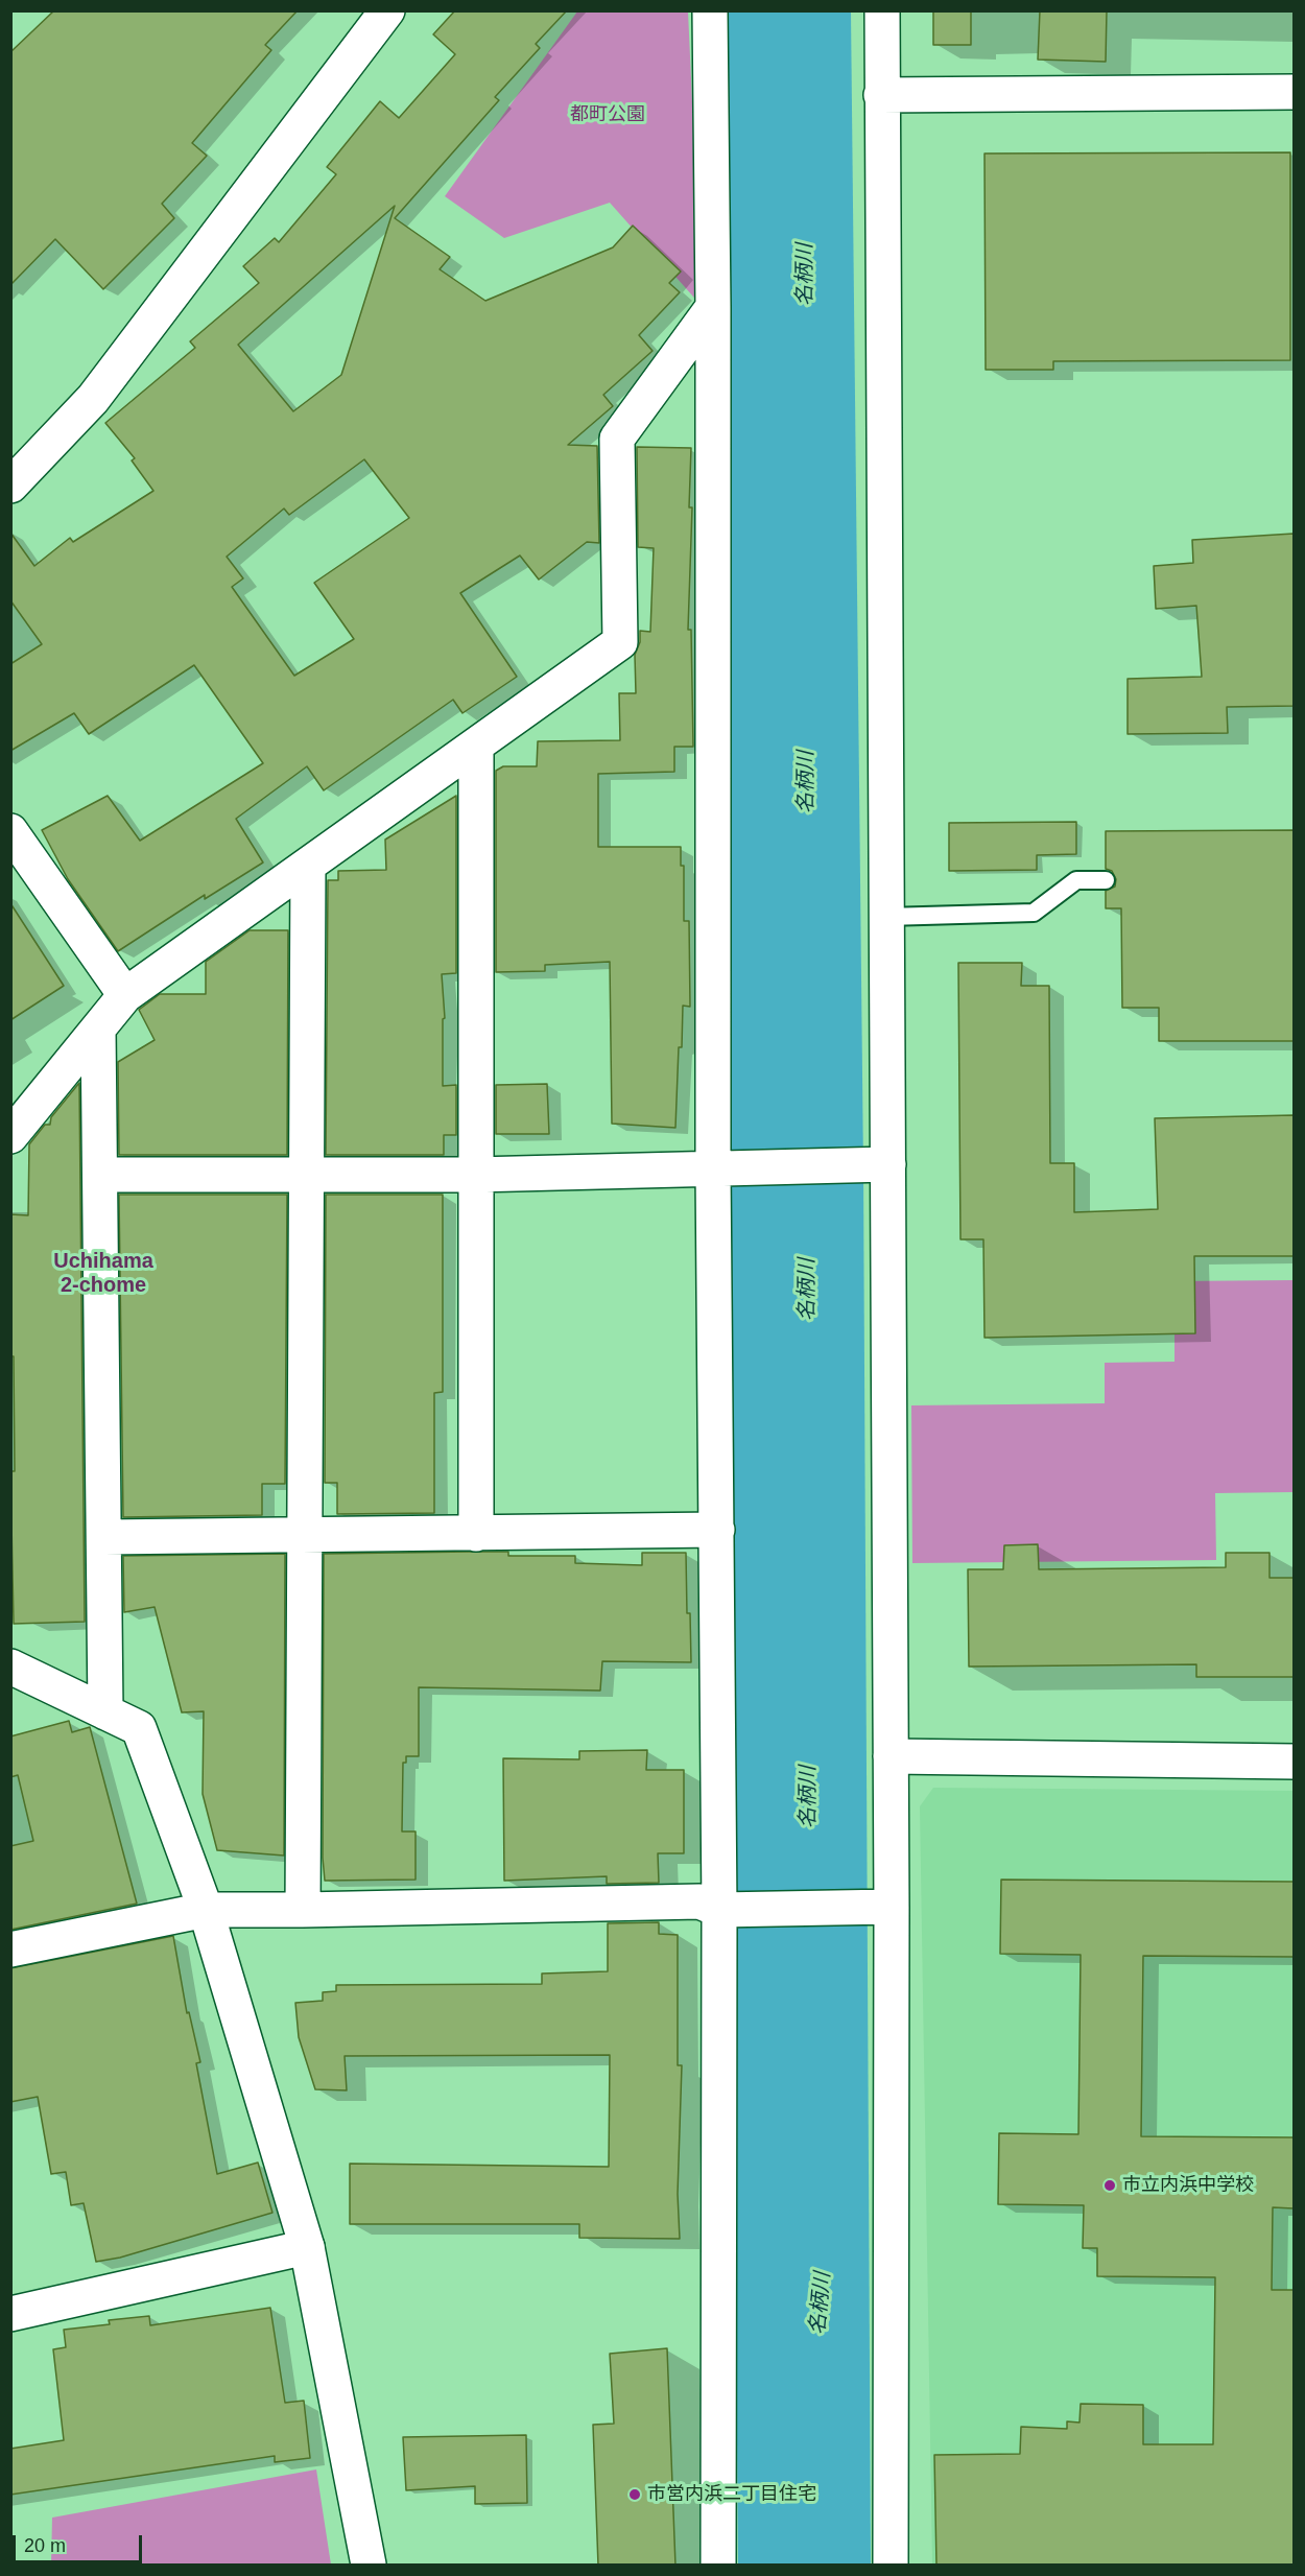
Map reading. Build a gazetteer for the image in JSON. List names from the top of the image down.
{
  "districts": ["Uchihama 2-chome"],
  "water": ["名柄川"],
  "parks": ["都町公園"],
  "places": ["市立内浜中学校", "市営内浜二丁目住宅"],
  "scale_bar": "20 m"
}
